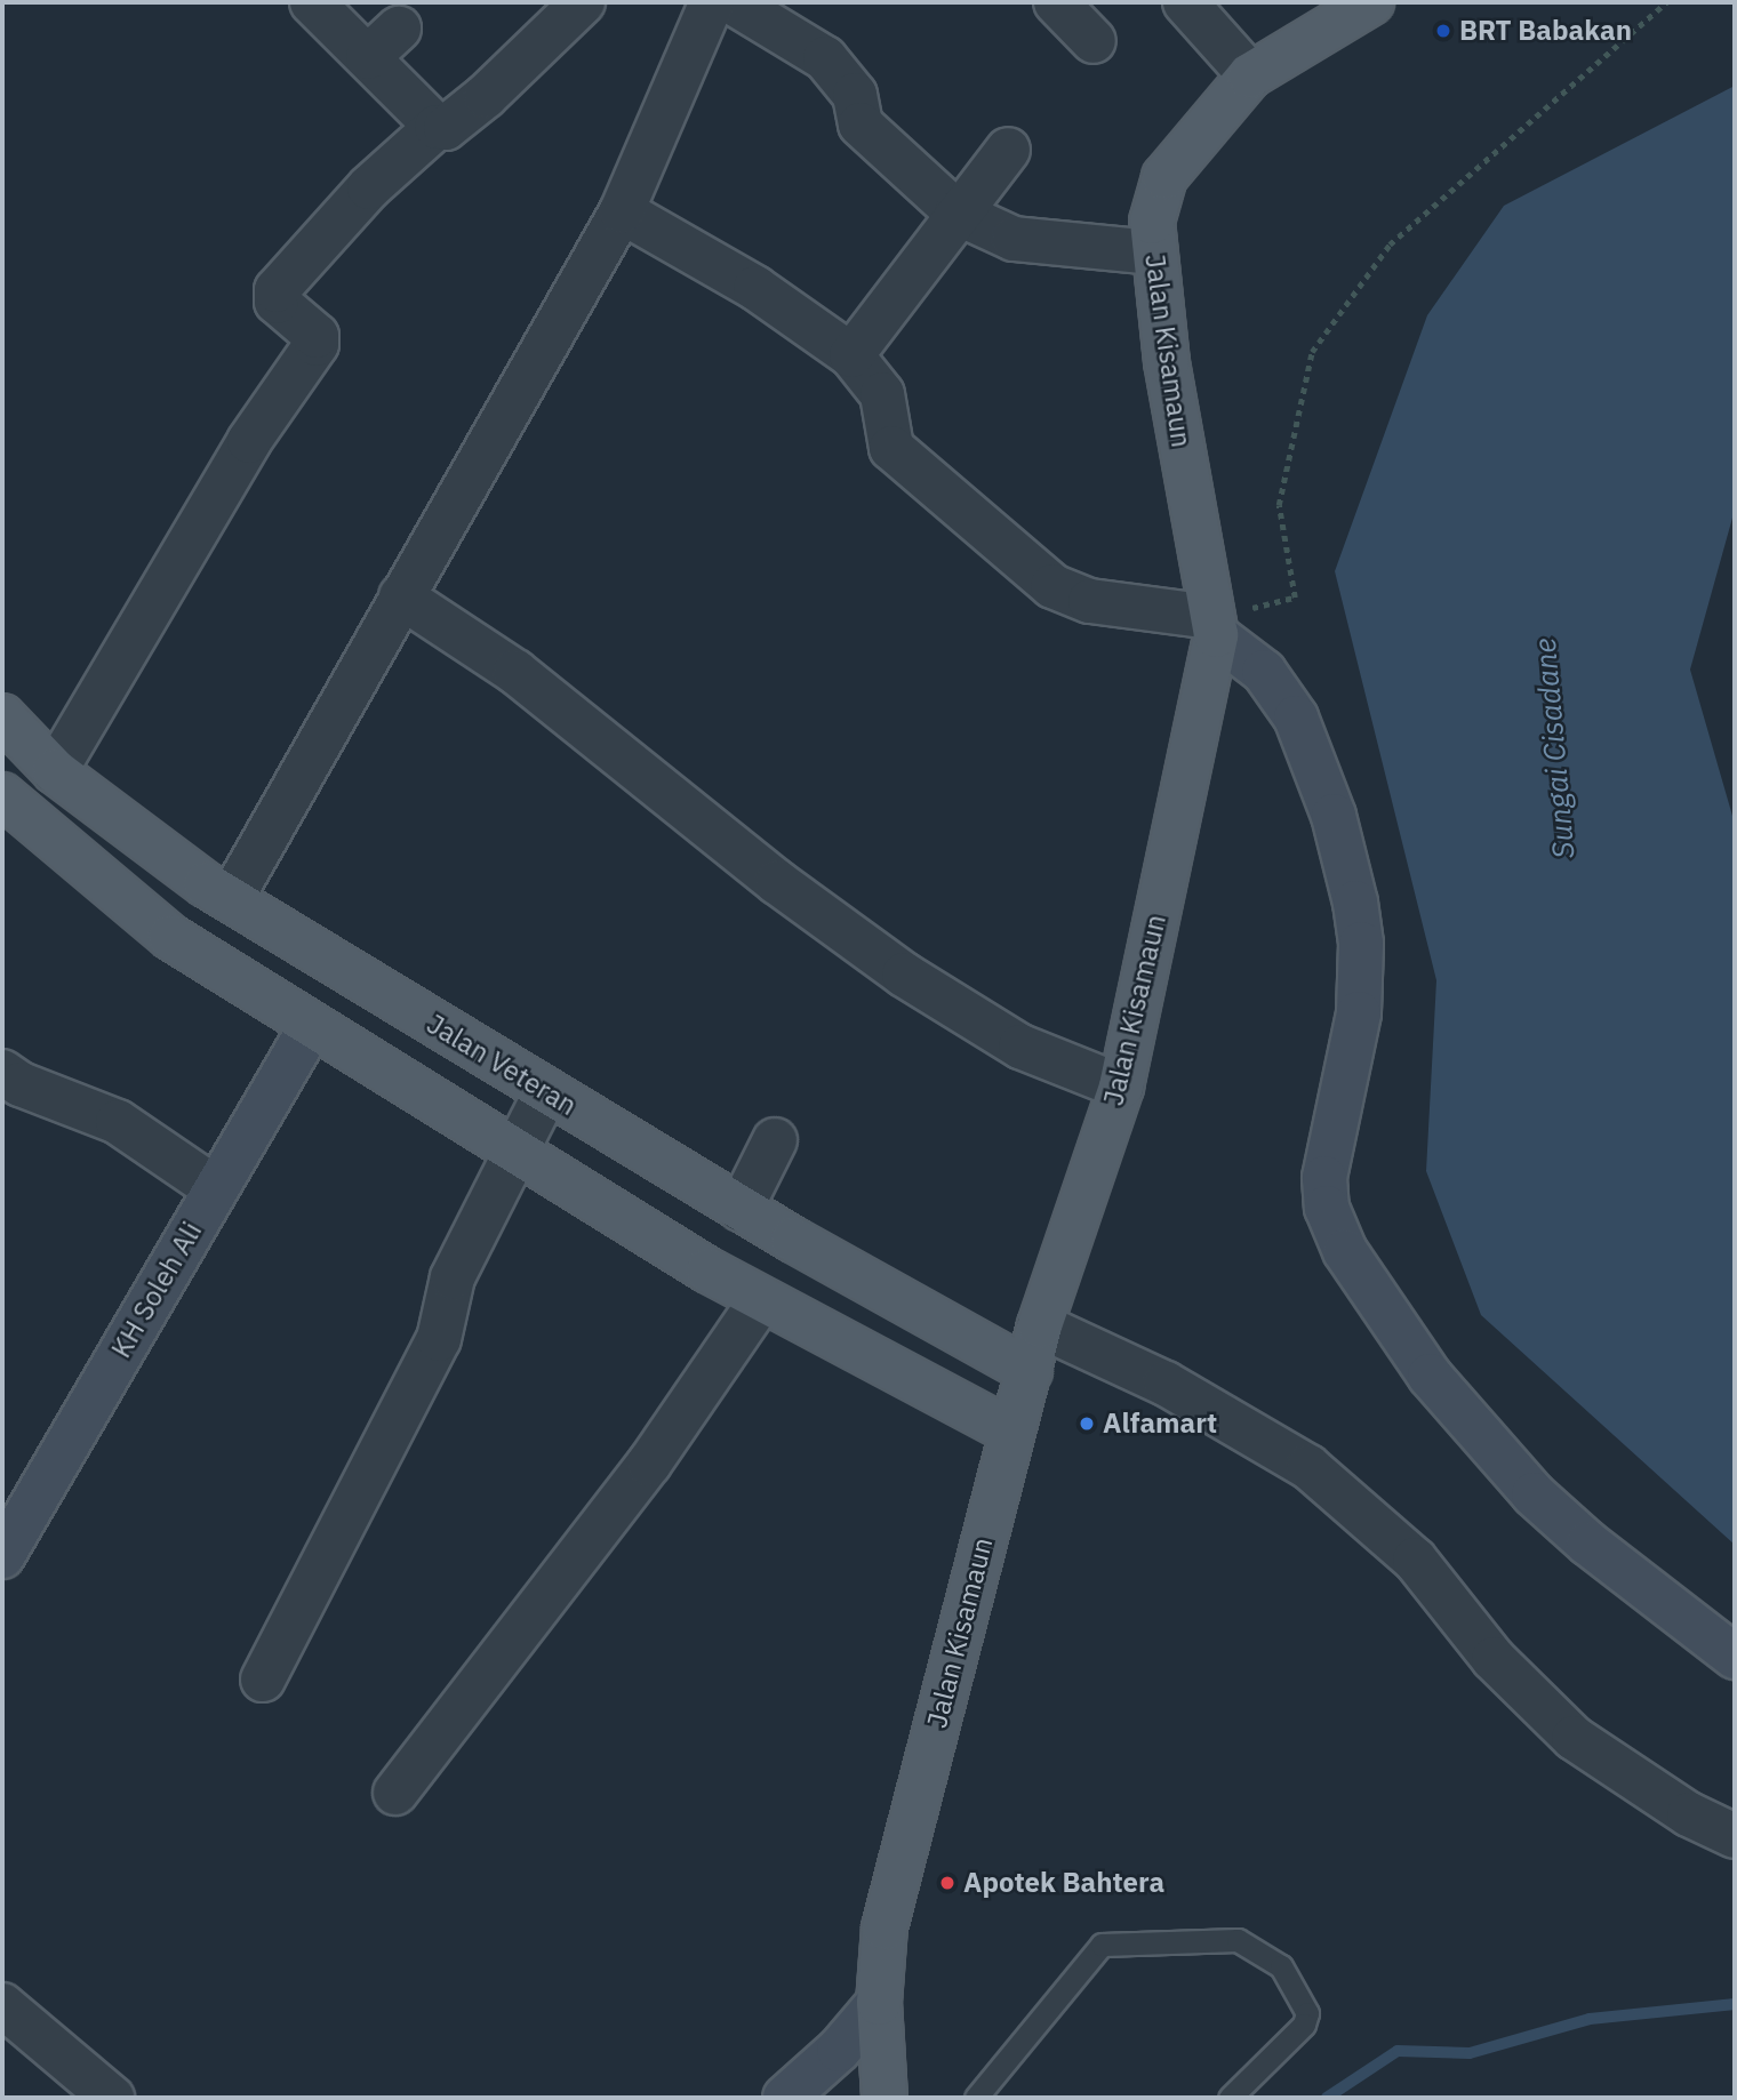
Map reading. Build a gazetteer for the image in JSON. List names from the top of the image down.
{
  "streets": {
    "main road": ["Jalan Kisamaun", "Jalan Veteran"],
    "street": ["KH Soleh Ali"]
  },
  "crossings": [
    ["Jalan Kisamaun", "Jalan Veteran"]
  ],
  "water": ["Sungai Cisadane"],
  "places": ["BRT Babakan", "Alfamart", "Apotek Bahtera"]
}
